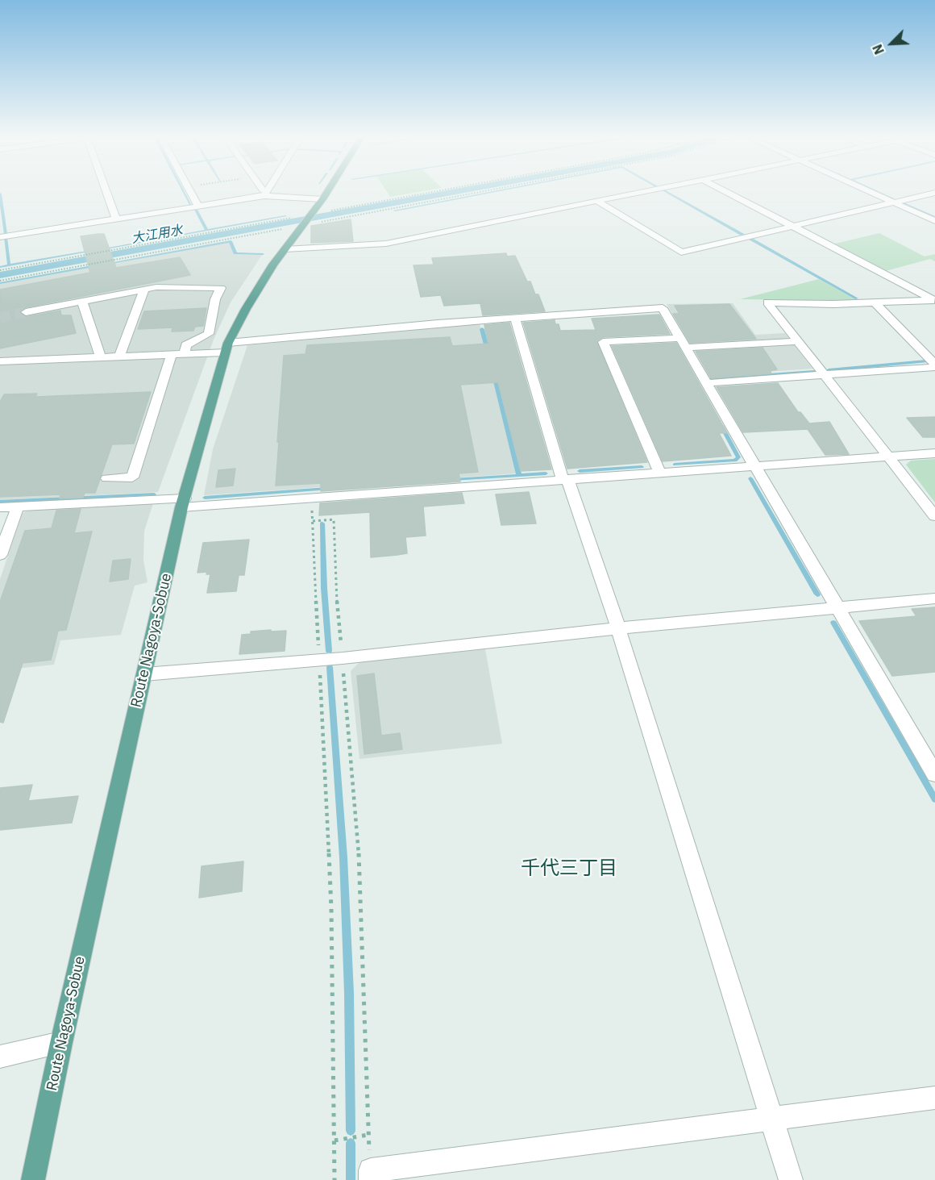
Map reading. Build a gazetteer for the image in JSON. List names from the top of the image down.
{
  "streets": {
    "main road": ["Route Nagoya-Sobue"]
  },
  "districts": ["千代三丁目"],
  "water": ["大江用水"],
  "north": "bottom left"
}
